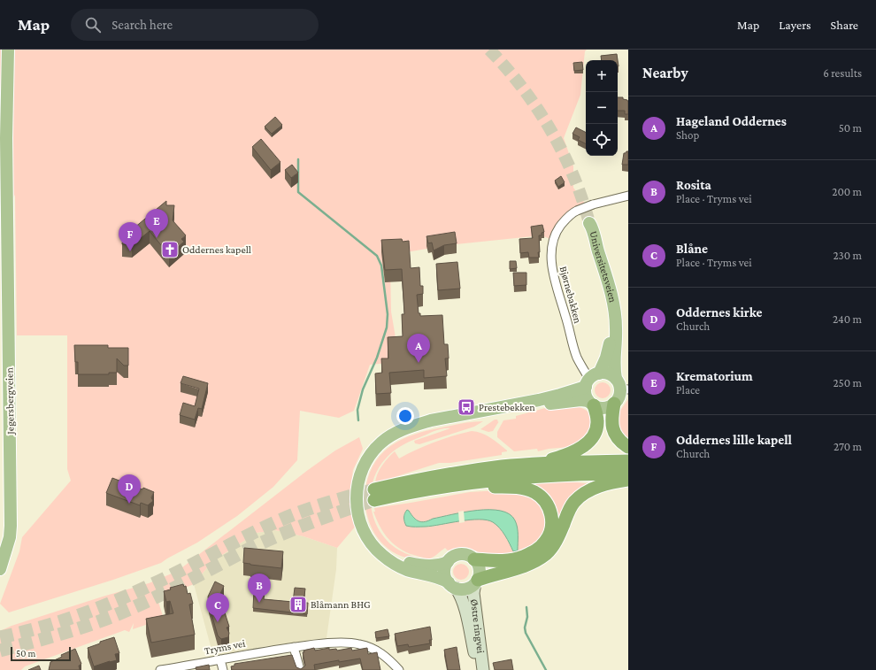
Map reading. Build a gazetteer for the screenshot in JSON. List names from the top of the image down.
{
  "streets": {
    "main road": ["Universitetsveien", "Jegersbergveien", "Østre ringvei"],
    "street": ["Bjørnebakken", "Tryms vei"]
  },
  "crossings": [
    ["Universitetsveien", "Bjørnebakken"]
  ],
  "places": {
    "church": ["Oddernes kapell"],
    "bus stop": ["Prestebekken"],
    "building": ["Blåmann BHG"]
  },
  "scale_bar": "50 m",
  "page": {
    "header": "Map",
    "search": "Search here",
    "nav": ["Map", "Layers", "Share"],
    "heading": ["Nearby", "6 results"],
    "map_buttons": ["+", "−"],
    "list": [
      {
        "mark": "A",
        "name": "Hageland Oddernes",
        "note": "Shop",
        "value": "50 m"
      },
      {
        "mark": "B",
        "name": "Rosita",
        "note": "Place · Tryms vei",
        "value": "200 m"
      },
      {
        "mark": "C",
        "name": "Blåne",
        "note": "Place · Tryms vei",
        "value": "230 m"
      },
      {
        "mark": "D",
        "name": "Oddernes kirke",
        "note": "Church",
        "value": "240 m"
      },
      {
        "mark": "E",
        "name": "Krematorium",
        "note": "Place",
        "value": "250 m"
      },
      {
        "mark": "F",
        "name": "Oddernes lille kapell",
        "note": "Church",
        "value": "270 m"
      }
    ],
    "pins": [
      "E",
      "F",
      "A",
      "D",
      "B",
      "C"
    ],
    "scale": "50 m"
  }
}
